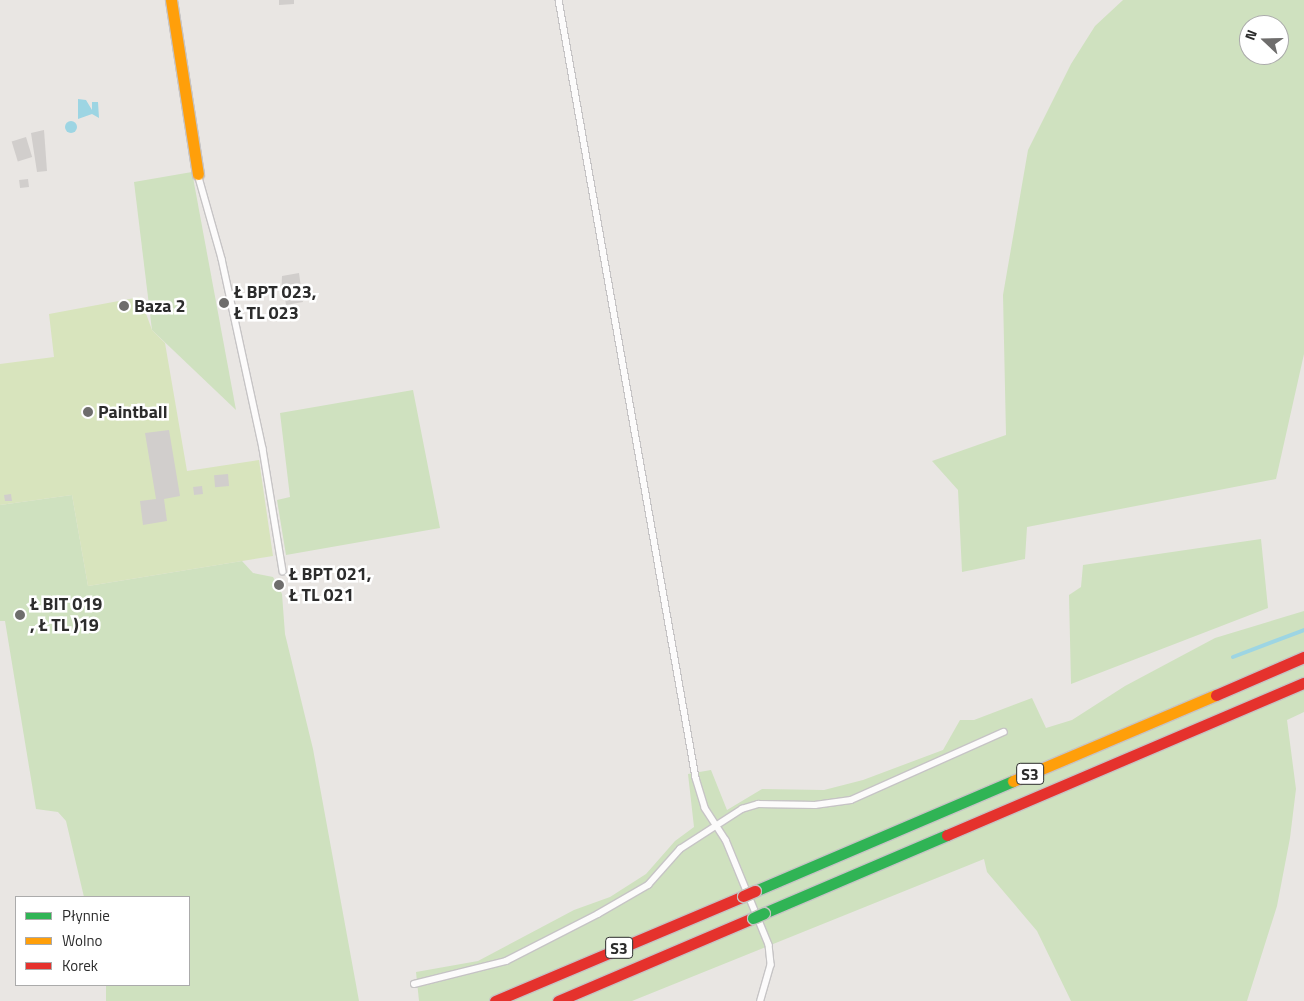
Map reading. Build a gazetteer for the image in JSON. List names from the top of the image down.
{
  "streets": {
    "main road": ["S3"]
  },
  "places": [
    "Ł BPT 023, Ł TL 023",
    "Baza 2",
    "Paintball",
    "Ł BPT 021, Ł TL 021",
    "Ł BIT 019 , Ł TL )19"
  ],
  "legend": ["Płynnie", "Wolno", "Korek"],
  "north": "left"
}
